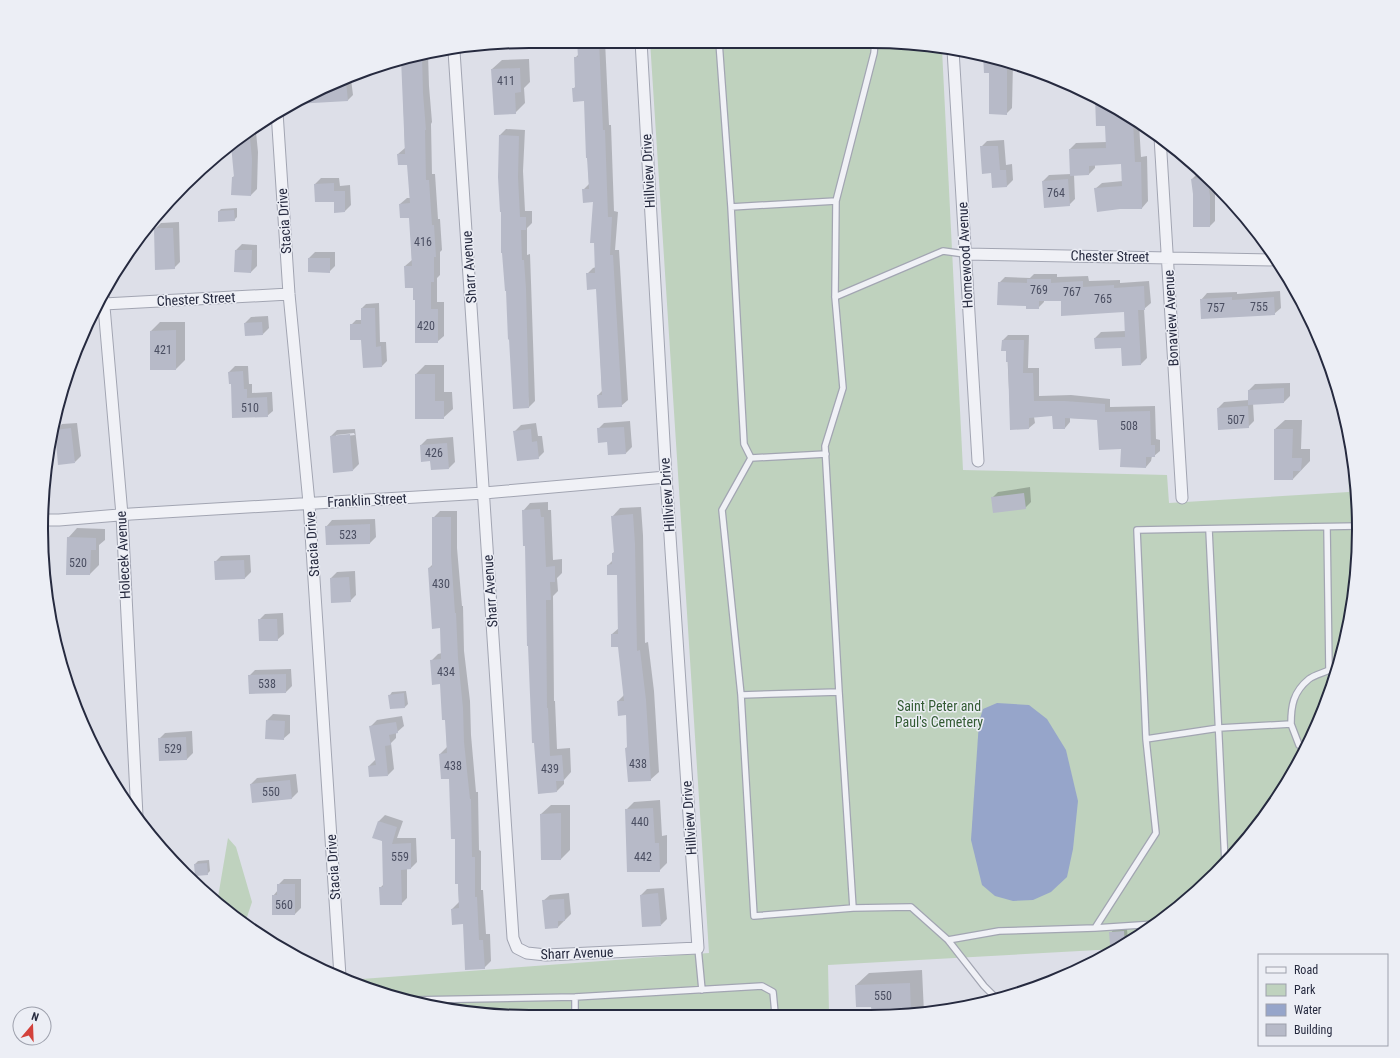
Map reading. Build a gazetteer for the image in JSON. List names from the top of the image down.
{
  "streets": {
    "street": [
      "Hillview Drive",
      "Stacia Drive",
      "Homewood Avenue",
      "Chester Street",
      "Sharr Avenue",
      "Bonaview Avenue",
      "Franklin Street",
      "Holecek Avenue"
    ]
  },
  "crossings": [
    ["Hillview Drive", "Sharr Avenue"],
    ["Hillview Drive", "Franklin Street"],
    ["Stacia Drive", "Chester Street"],
    ["Stacia Drive", "Franklin Street"],
    ["Homewood Avenue", "Chester Street"],
    ["Chester Street", "Bonaview Avenue"],
    ["Sharr Avenue", "Franklin Street"],
    ["Franklin Street", "Holecek Avenue"]
  ],
  "parks": ["Saint Peter and Paul's Cemetery"],
  "house_numbers": [
    "411",
    "764",
    "416",
    "769",
    "767",
    "765",
    "755",
    "757",
    "420",
    "421",
    "510",
    "507",
    "508",
    "426",
    "523",
    "520",
    "430",
    "434",
    "538",
    "529",
    "438",
    "438",
    "439",
    "550",
    "440",
    "559",
    "442",
    "560",
    "550"
  ],
  "legend": [
    "Road",
    "Park",
    "Water",
    "Building"
  ],
  "north": "top"
}
